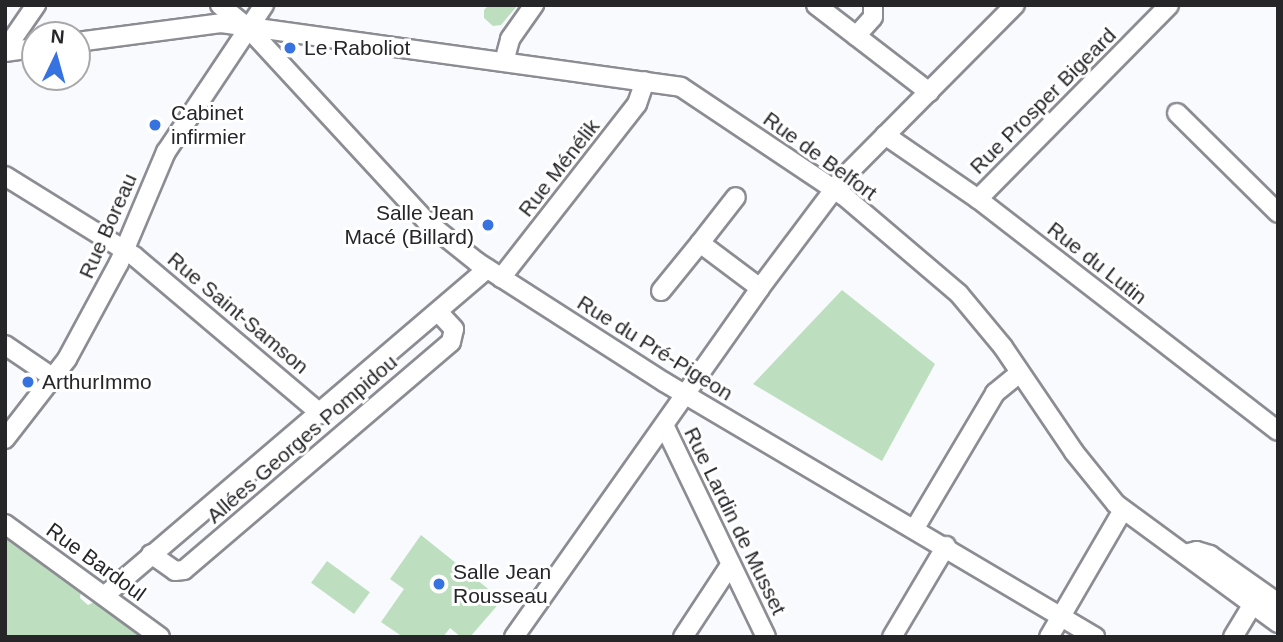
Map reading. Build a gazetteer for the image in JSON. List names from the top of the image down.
{
  "streets": {
    "street": [
      "Rue Prosper Bigeard",
      "Rue de Belfort",
      "Rue Ménélik",
      "Rue Boreau",
      "Rue du Lutin",
      "Rue Saint-Samson",
      "Rue du Pré-Pigeon",
      "Allées Georges Pompidou",
      "Rue Lardin de Musset",
      "Rue Bardoul"
    ]
  },
  "crossings": [
    ["Rue Prosper Bigeard", "Rue du Lutin"],
    ["Rue de Belfort", "Rue Ménélik"],
    ["Rue de Belfort", "Rue Boreau"],
    ["Rue de Belfort", "Rue du Pré-Pigeon"],
    ["Rue Ménélik", "Rue du Pré-Pigeon"],
    ["Rue Ménélik", "Allées Georges Pompidou"],
    ["Rue Boreau", "Rue Saint-Samson"],
    ["Rue Boreau", "Rue du Pré-Pigeon"],
    ["Rue Saint-Samson", "Allées Georges Pompidou"],
    ["Rue du Pré-Pigeon", "Allées Georges Pompidou"],
    ["Allées Georges Pompidou", "Rue Bardoul"]
  ],
  "places": [
    "Le Raboliot",
    "Cabinet infirmier",
    "Salle Jean Macé (Billard)",
    "ArthurImmo",
    "Salle Jean Rousseau"
  ],
  "north": "top"
}
